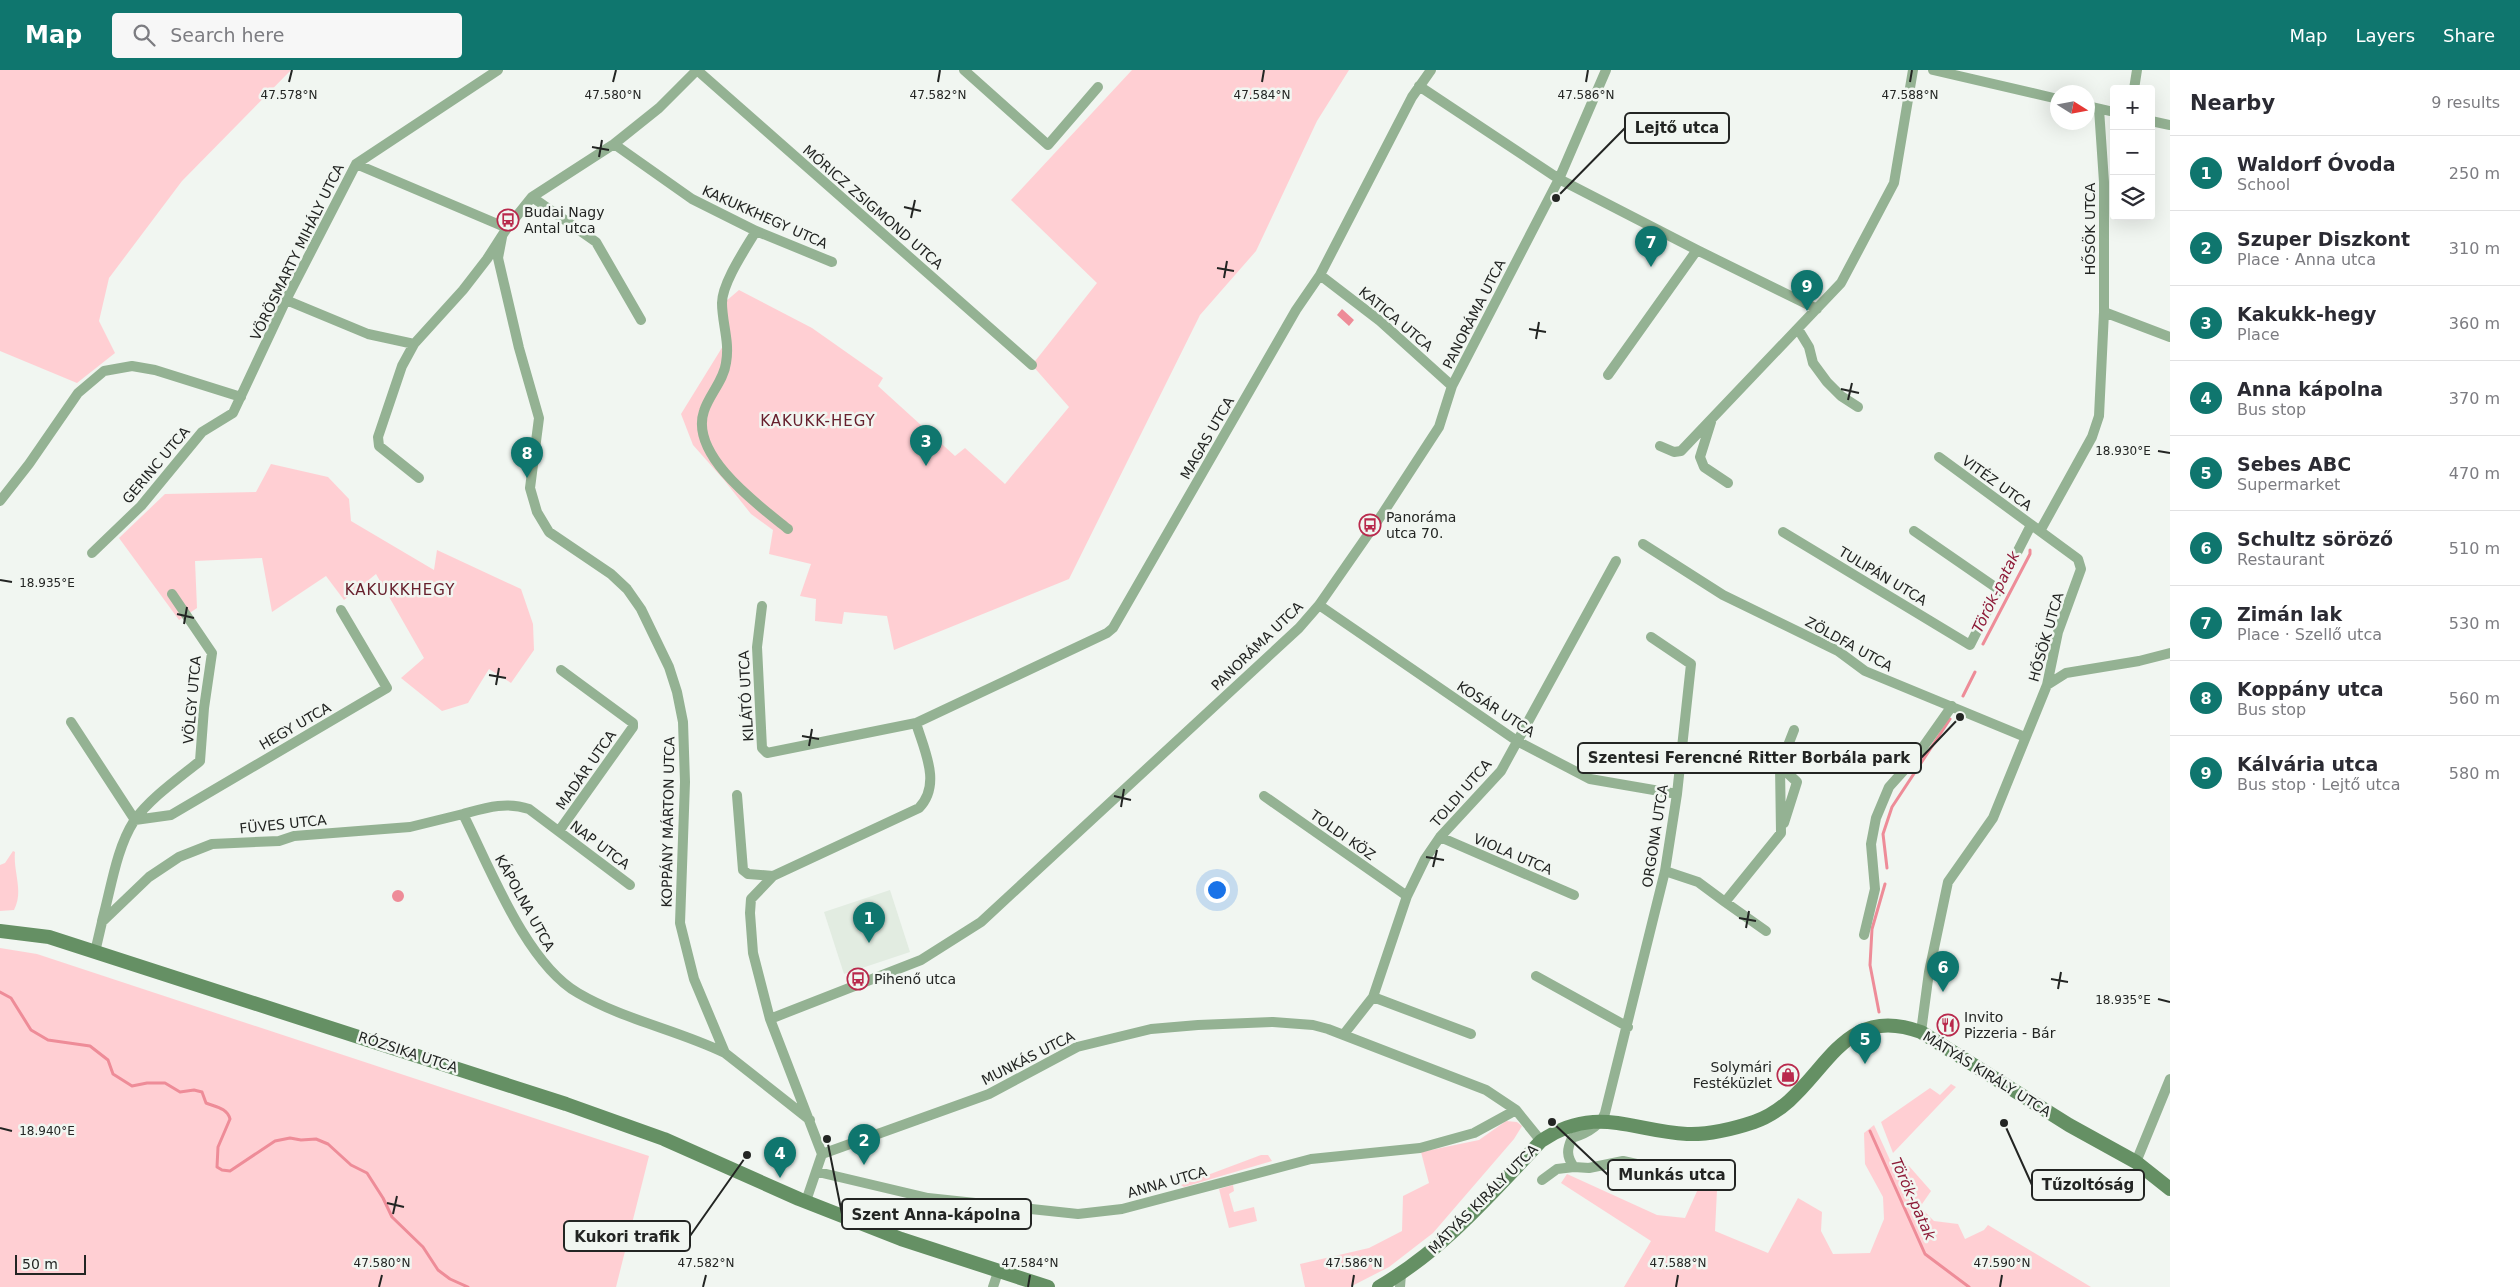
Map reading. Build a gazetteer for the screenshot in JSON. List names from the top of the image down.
{
  "streets": {
    "main road": ["RÓZSIKA UTCA", "MÁTYÁS KIRÁLY UTCA"],
    "street": [
      "MÓRICZ ZSIGMOND UTCA",
      "KAKUKKHEGY UTCA",
      "HŐSÖK UTCA",
      "VÖRÖSMARTY MIHÁLY UTCA",
      "PANORÁMA UTCA",
      "KATICA UTCA",
      "MAGAS UTCA",
      "GERINC UTCA",
      "VITÉZ UTCA",
      "TULIPÁN UTCA",
      "ZÖLDFA UTCA",
      "KILÁTÓ UTCA",
      "VÖLGY UTCA",
      "KOSÁR UTCA",
      "HEGY UTCA",
      "MADÁR UTCA",
      "TOLDI UTCA",
      "KOPPÁNY MÁRTON UTCA",
      "FÜVES UTCA",
      "TOLDI KÖZ",
      "ORGONA UTCA",
      "NAP UTCA",
      "VIOLA UTCA",
      "KÁPOLNA UTCA",
      "MUNKÁS UTCA",
      "ANNA UTCA"
    ]
  },
  "crossings": [
    ["HŐSÖK UTCA", "VITÉZ UTCA"],
    ["HŐSÖK UTCA", "ZÖLDFA UTCA"],
    ["HŐSÖK UTCA", "MÁTYÁS KIRÁLY UTCA"],
    ["VÖRÖSMARTY MIHÁLY UTCA", "GERINC UTCA"],
    ["PANORÁMA UTCA", "KATICA UTCA"],
    ["PANORÁMA UTCA", "KOSÁR UTCA"],
    ["KATICA UTCA", "MAGAS UTCA"],
    ["MAGAS UTCA", "KILÁTÓ UTCA"],
    ["VÖLGY UTCA", "HEGY UTCA"],
    ["VÖLGY UTCA", "FÜVES UTCA"],
    ["KOSÁR UTCA", "TOLDI UTCA"],
    ["KOSÁR UTCA", "ORGONA UTCA"],
    ["MADÁR UTCA", "NAP UTCA"],
    ["TOLDI UTCA", "TOLDI KÖZ"],
    ["TOLDI UTCA", "VIOLA UTCA"],
    ["TOLDI UTCA", "MUNKÁS UTCA"],
    ["KOPPÁNY MÁRTON UTCA", "KÁPOLNA UTCA"],
    ["FÜVES UTCA", "NAP UTCA"],
    ["FÜVES UTCA", "KÁPOLNA UTCA"],
    ["ORGONA UTCA", "MÁTYÁS KIRÁLY UTCA"],
    ["NAP UTCA", "KÁPOLNA UTCA"],
    ["MUNKÁS UTCA", "MÁTYÁS KIRÁLY UTCA"],
    ["MUNKÁS UTCA", "ANNA UTCA"]
  ],
  "districts": ["KAKUKK-HEGY", "KAKUKKHEGY"],
  "water": ["Török-patak"],
  "places": {
    "other": [
      "Lejtő utca",
      "Szentesi Ferencné Ritter Borbála park",
      "Munkás utca",
      "Tűzoltóság",
      "Szent Anna-kápolna",
      "Kukori trafik"
    ],
    "bus stop": ["Budai Nagy Antal utca", "Panoráma utca 70.", "Pihenő utca"],
    "restaurant": ["Invito Pizzeria - Bár"],
    "shop": ["Solymári Festéküzlet"]
  },
  "scale_bar": "50 m",
  "north": "right",
  "page": {
    "header": "Map",
    "search": "Search here",
    "nav": ["Map", "Layers", "Share"],
    "heading": ["Nearby", "9 results"],
    "map_buttons": ["+", "−"],
    "list": [
      {
        "mark": "1",
        "name": "Waldorf Óvoda",
        "note": "School",
        "value": "250 m"
      },
      {
        "mark": "2",
        "name": "Szuper Diszkont",
        "note": "Place · Anna utca",
        "value": "310 m"
      },
      {
        "mark": "3",
        "name": "Kakukk-hegy",
        "note": "Place",
        "value": "360 m"
      },
      {
        "mark": "4",
        "name": "Anna kápolna",
        "note": "Bus stop",
        "value": "370 m"
      },
      {
        "mark": "5",
        "name": "Sebes ABC",
        "note": "Supermarket",
        "value": "470 m"
      },
      {
        "mark": "6",
        "name": "Schultz söröző",
        "note": "Restaurant",
        "value": "510 m"
      },
      {
        "mark": "7",
        "name": "Zimán lak",
        "note": "Place · Szellő utca",
        "value": "530 m"
      },
      {
        "mark": "8",
        "name": "Koppány utca",
        "note": "Bus stop",
        "value": "560 m"
      },
      {
        "mark": "9",
        "name": "Kálvária utca",
        "note": "Bus stop · Lejtő utca",
        "value": "580 m"
      }
    ],
    "pins": [
      "7",
      "9",
      "3",
      "8",
      "1",
      "6",
      "5",
      "2",
      "4"
    ],
    "scale": "50 m"
  },
  "coordinates": [
    "47.578°N",
    "47.580°N",
    "47.582°N",
    "47.584°N",
    "47.586°N",
    "47.588°N",
    "18.930°E",
    "18.935°E",
    "18.940°E",
    "47.590°N"
  ]
}
